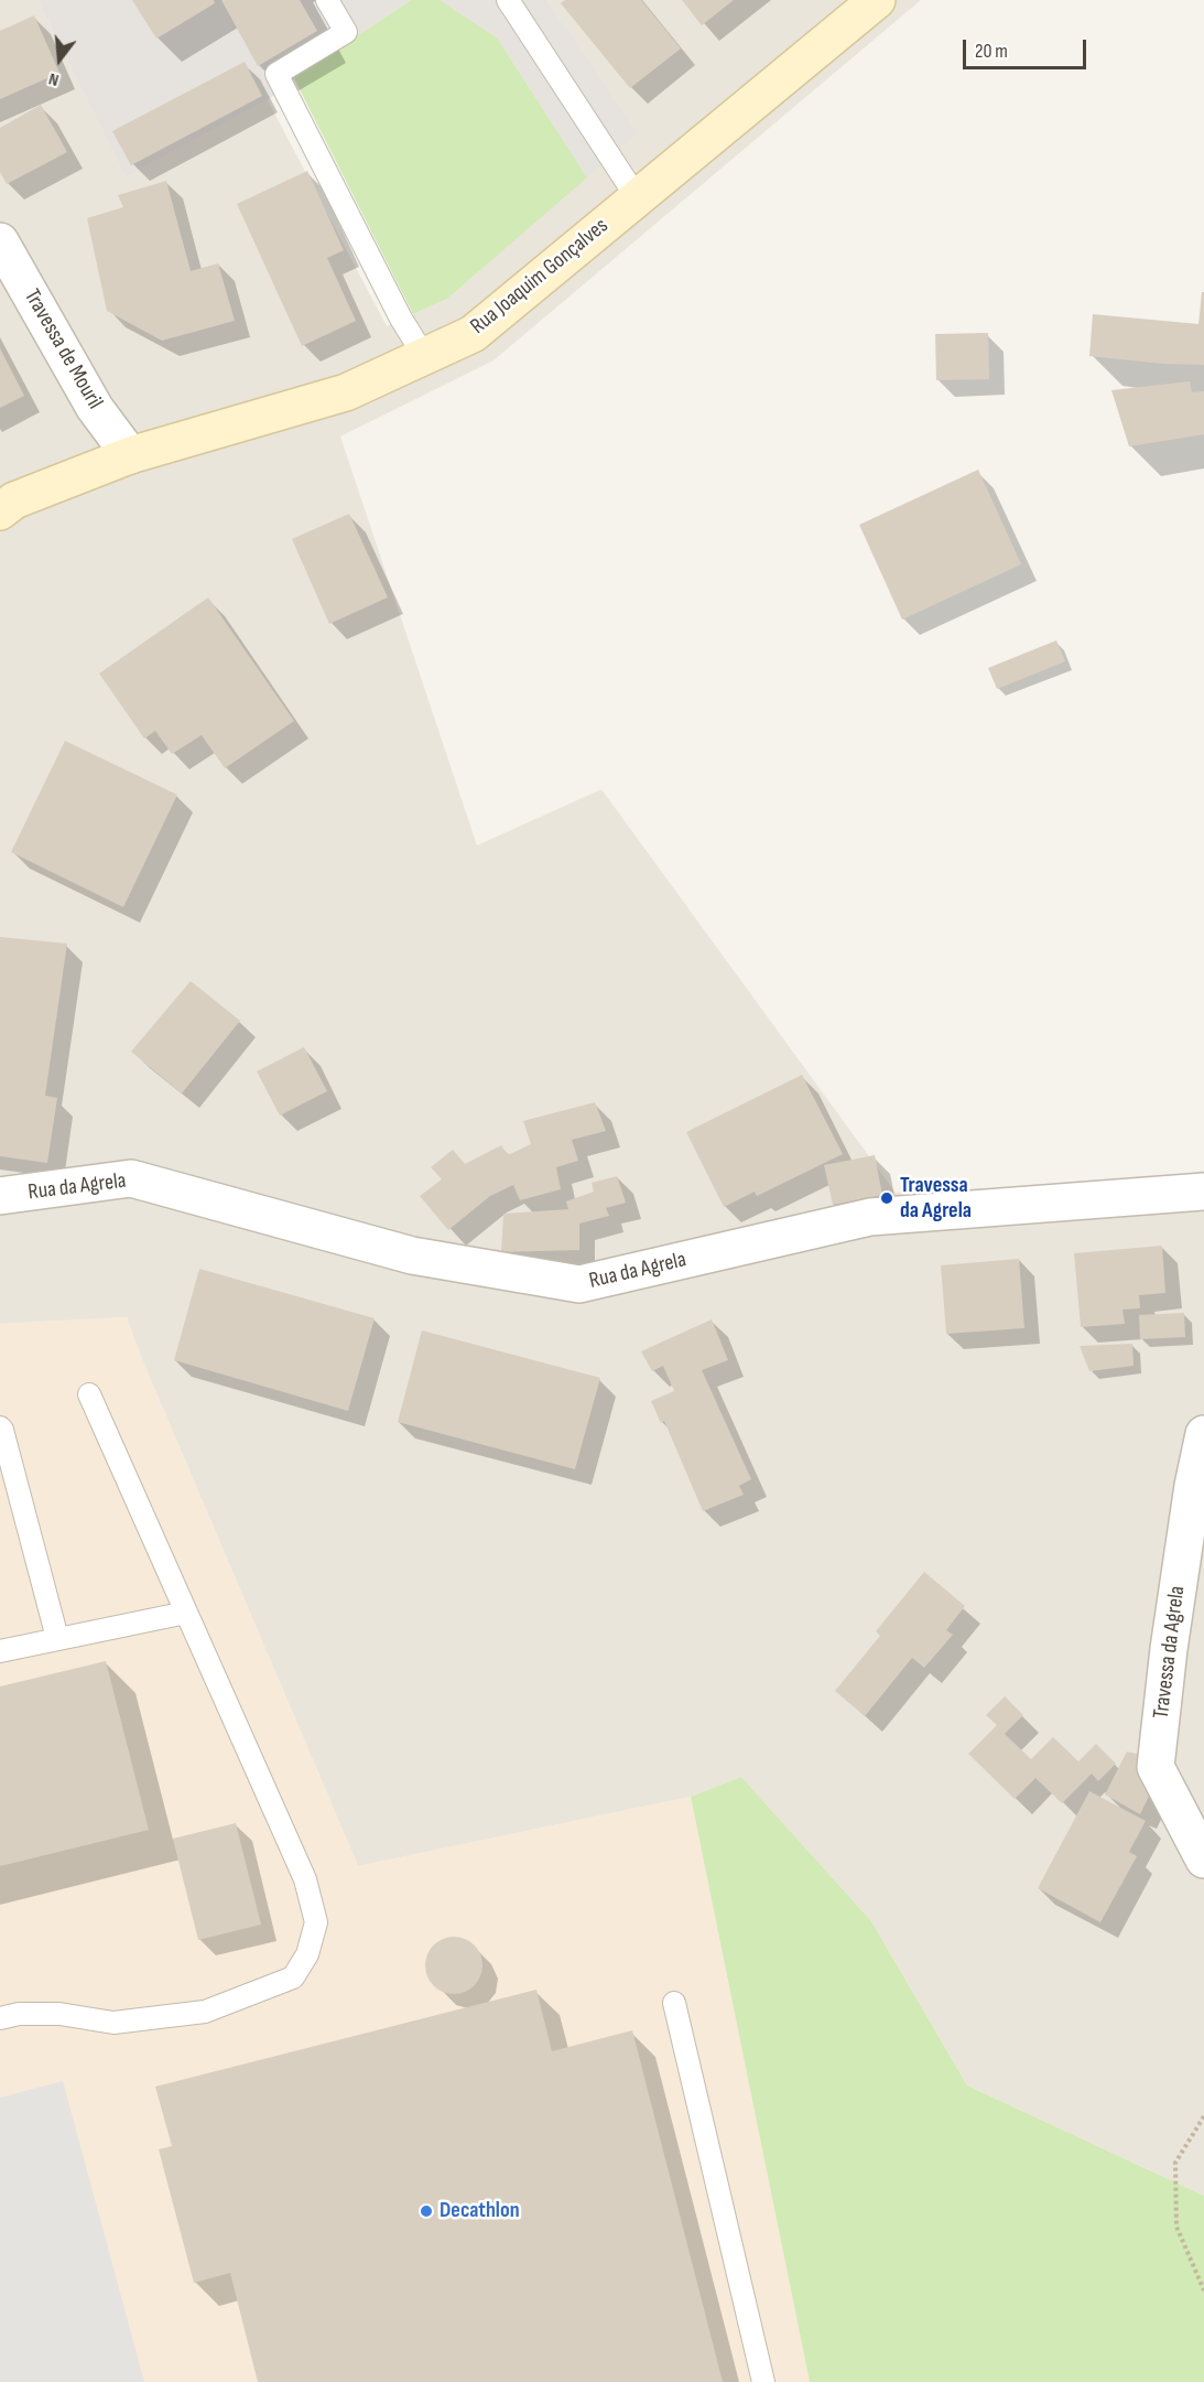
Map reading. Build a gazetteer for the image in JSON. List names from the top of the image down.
{
  "streets": {
    "main road": ["Rua Joaquim Gonçalves"],
    "street": ["Travessa de Mouril", "Rua da Agrela", "Travessa da Agrela"]
  },
  "crossings": [
    ["Rua Joaquim Gonçalves", "Travessa de Mouril"]
  ],
  "places": ["Travessa da Agrela", "Decathlon"],
  "scale_bar": "20 m",
  "north": "bottom"
}
